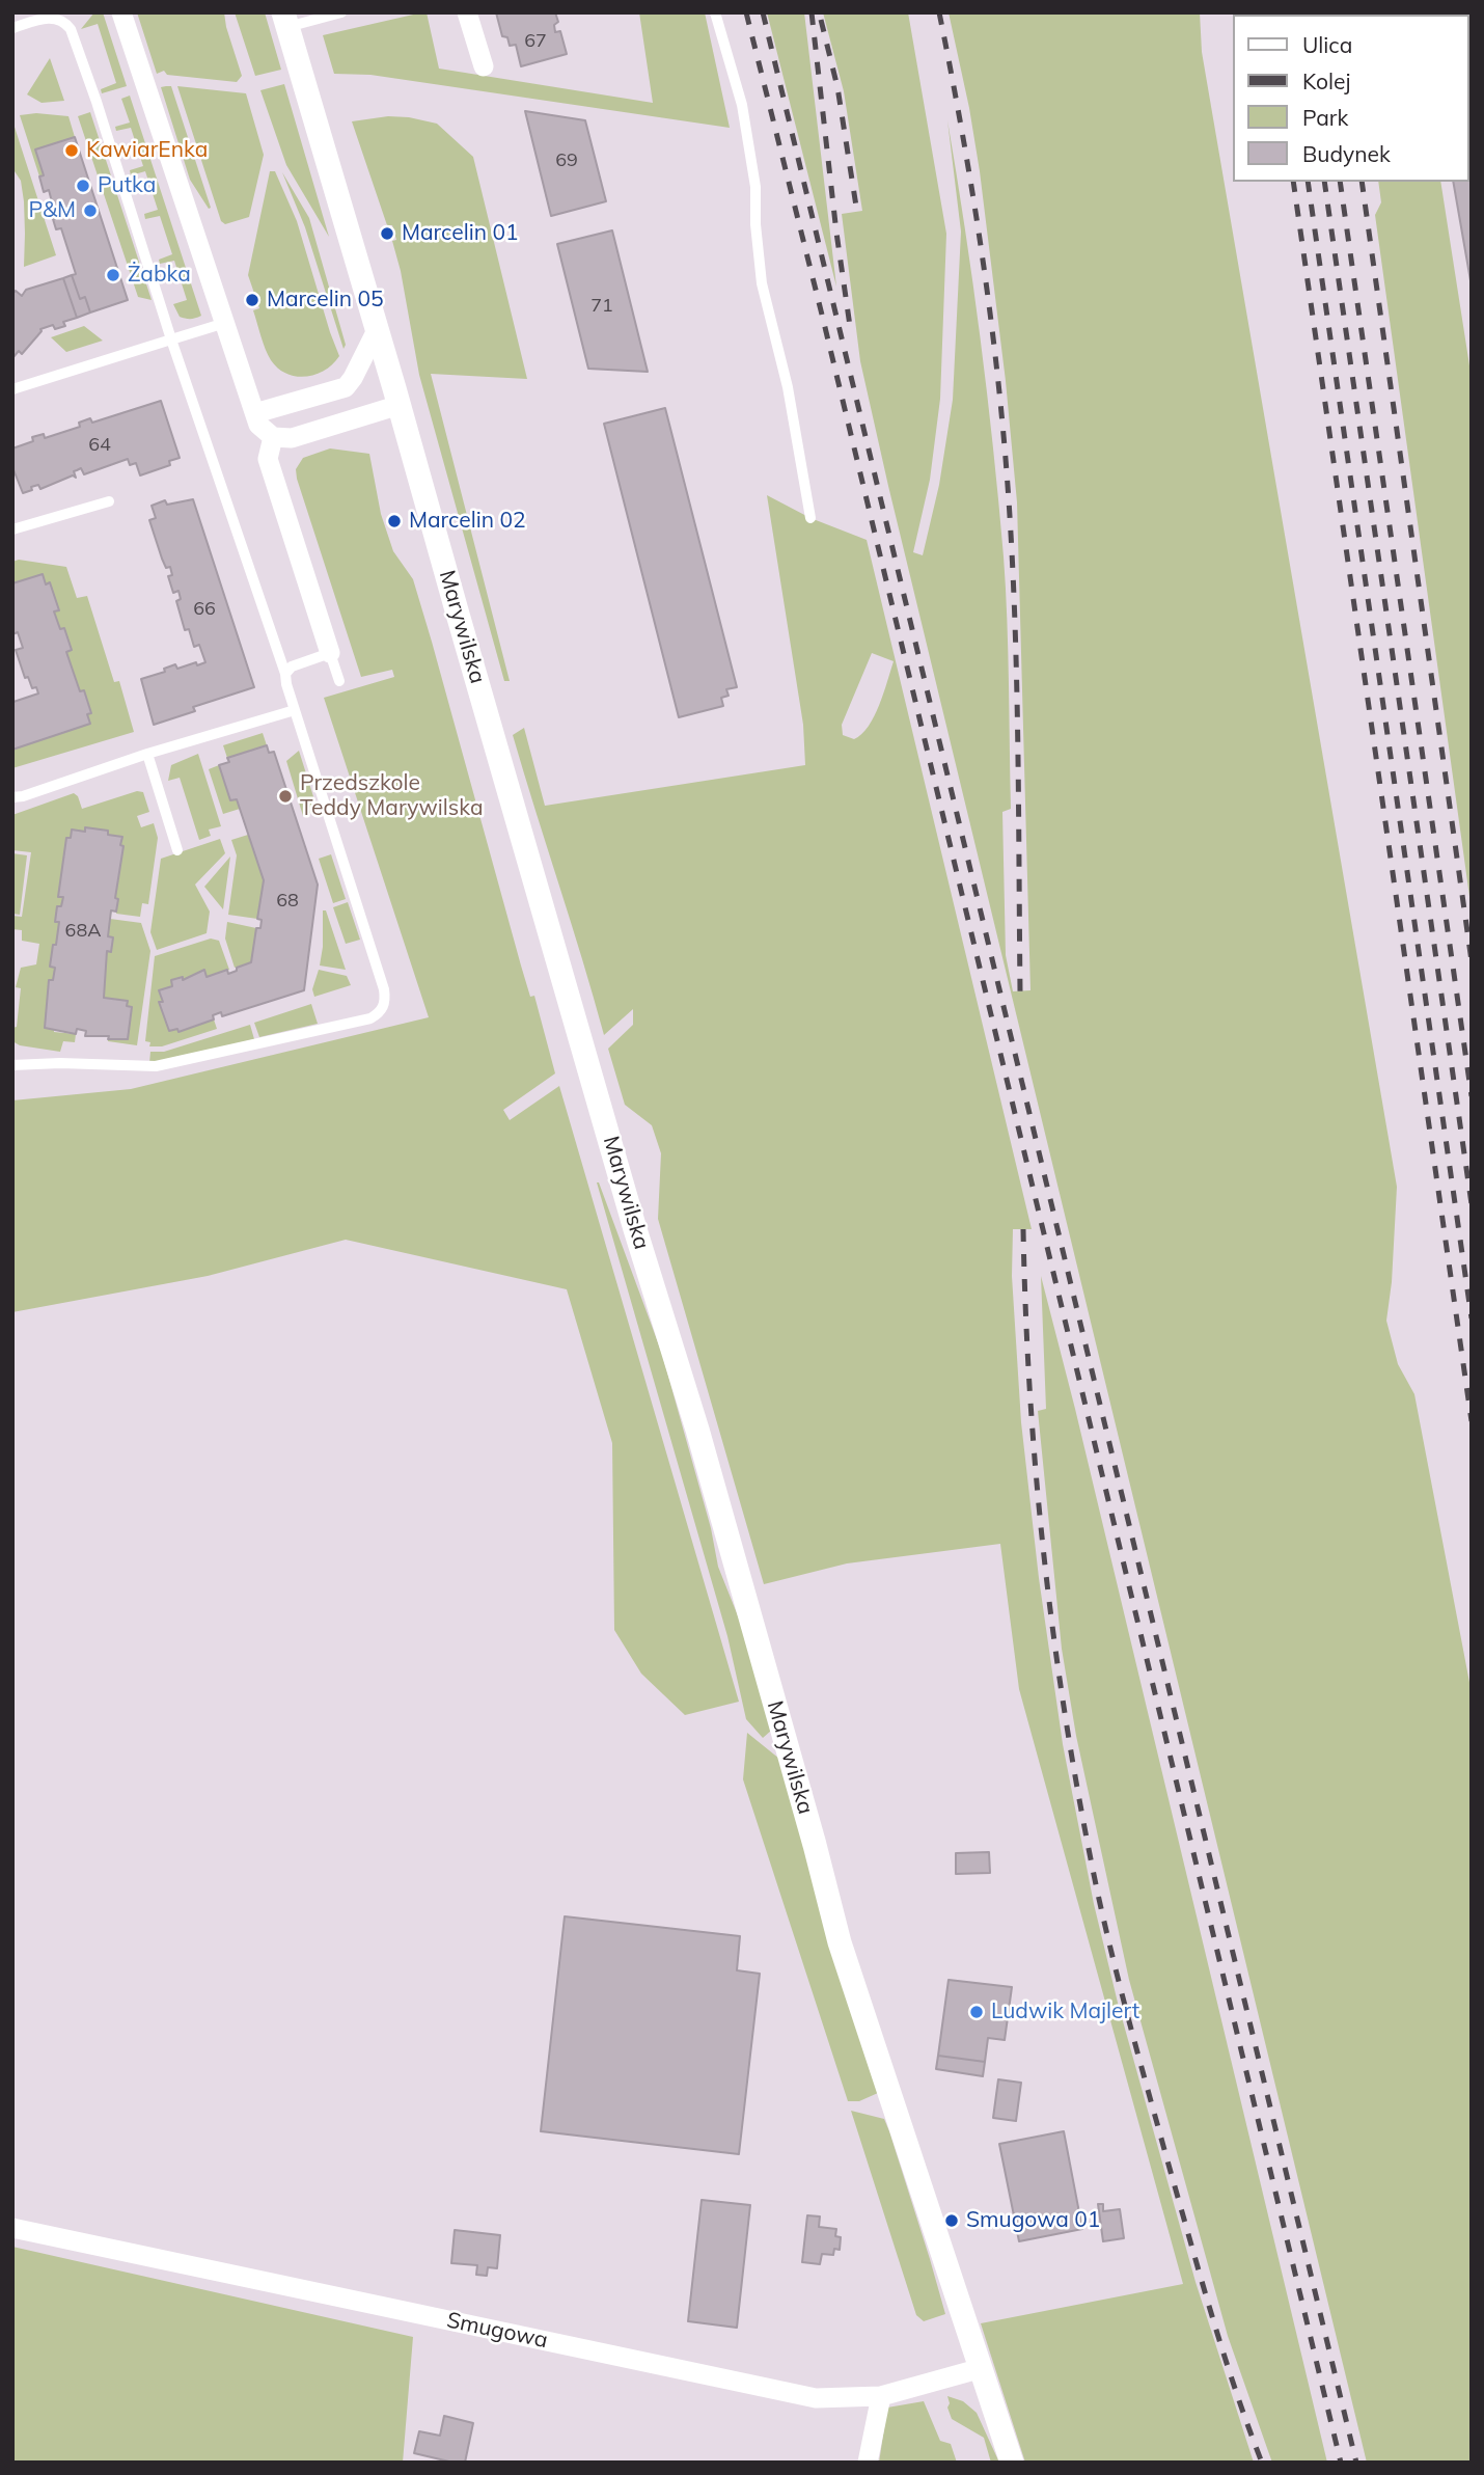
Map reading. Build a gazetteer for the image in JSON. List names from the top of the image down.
{
  "streets": {
    "street": ["Marywilska", "Smugowa"]
  },
  "crossings": [
    ["Marywilska", "Smugowa"]
  ],
  "places": [
    "KawiarEnka",
    "Putka",
    "P&M",
    "Marcelin 01",
    "Żabka",
    "Marcelin 05",
    "Marcelin 02",
    "Przedszkole Teddy Marywilska",
    "Ludwik Majlert",
    "Smugowa 01"
  ],
  "house_numbers": [
    "67",
    "69",
    "71",
    "64",
    "66",
    "68",
    "68A"
  ],
  "legend": [
    "Ulica",
    "Kolej",
    "Park",
    "Budynek"
  ]
}
